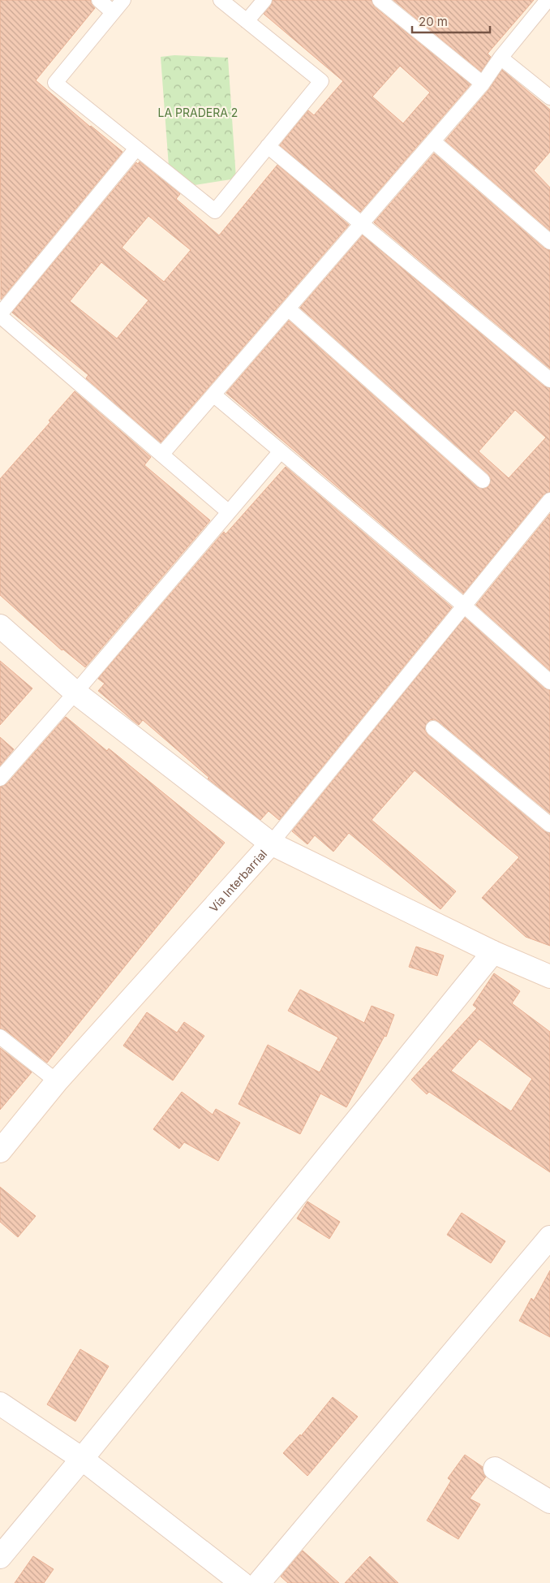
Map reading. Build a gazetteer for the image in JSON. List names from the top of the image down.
{
  "streets": {
    "street": ["Vía Interbarrial"]
  },
  "parks": ["LA PRADERA 2"],
  "scale_bar": "20 m"
}
